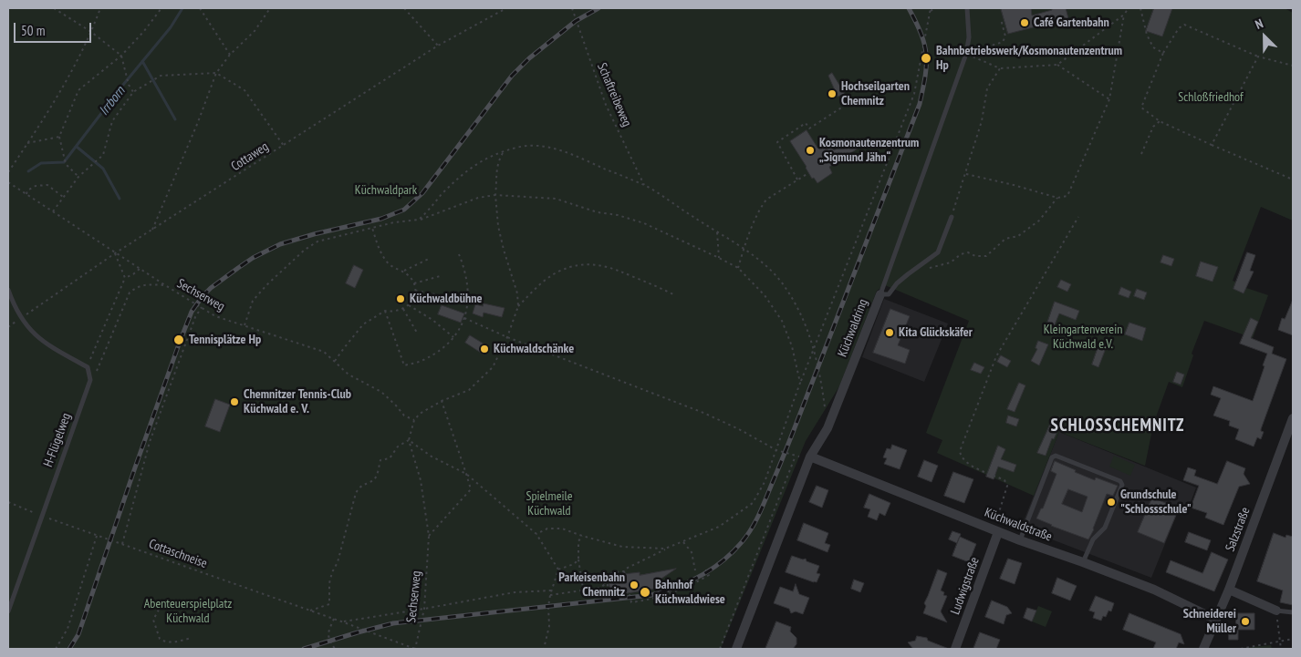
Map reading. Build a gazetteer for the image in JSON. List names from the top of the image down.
{
  "streets": {
    "street": [
      "Küchwaldring",
      "Küchwaldstraße",
      "Salzstraße",
      "Ludwigstraße"
    ],
    "lane": ["H-Flügelweg"],
    "path": [
      "Schaftreibeweg",
      "Cottaweg",
      "Sechserweg",
      "Cottaschneise"
    ]
  },
  "crossings": [
    ["Cottaweg", "Sechserweg"],
    ["Sechserweg", "Cottaschneise"],
    ["Küchwaldring", "Küchwaldstraße"],
    ["H-Flügelweg", "Cottaschneise"],
    ["Küchwaldstraße", "Salzstraße"],
    ["Küchwaldstraße", "Ludwigstraße"]
  ],
  "districts": ["SCHLOSSCHEMNITZ"],
  "water": ["Irrborn"],
  "parks": [
    "Schloßfriedhof",
    "Küchwaldpark",
    "Kleingartenverein Küchwald e.V.",
    "Spielmeile Küchwald",
    "Abenteuerspielplatz Küchwald"
  ],
  "places": [
    "Café Gartenbahn",
    "Bahnbetriebswerk/Kosmonautenzentrum Hp",
    "Hochseilgarten Chemnitz",
    "Kosmonautenzentrum „Sigmund Jähn“",
    "Küchwaldbühne",
    "Kita Glückskäfer",
    "Tennisplätze Hp",
    "Küchwaldschänke",
    "Chemnitzer Tennis-Club Küchwald e. V.",
    "Grundschule \"Schlossschule\"",
    "Parkeisenbahn Chemnitz",
    "Bahnhof Küchwaldwiese",
    "Schneiderei Müller"
  ],
  "scale_bar": "50 m",
  "north": "top left"
}
